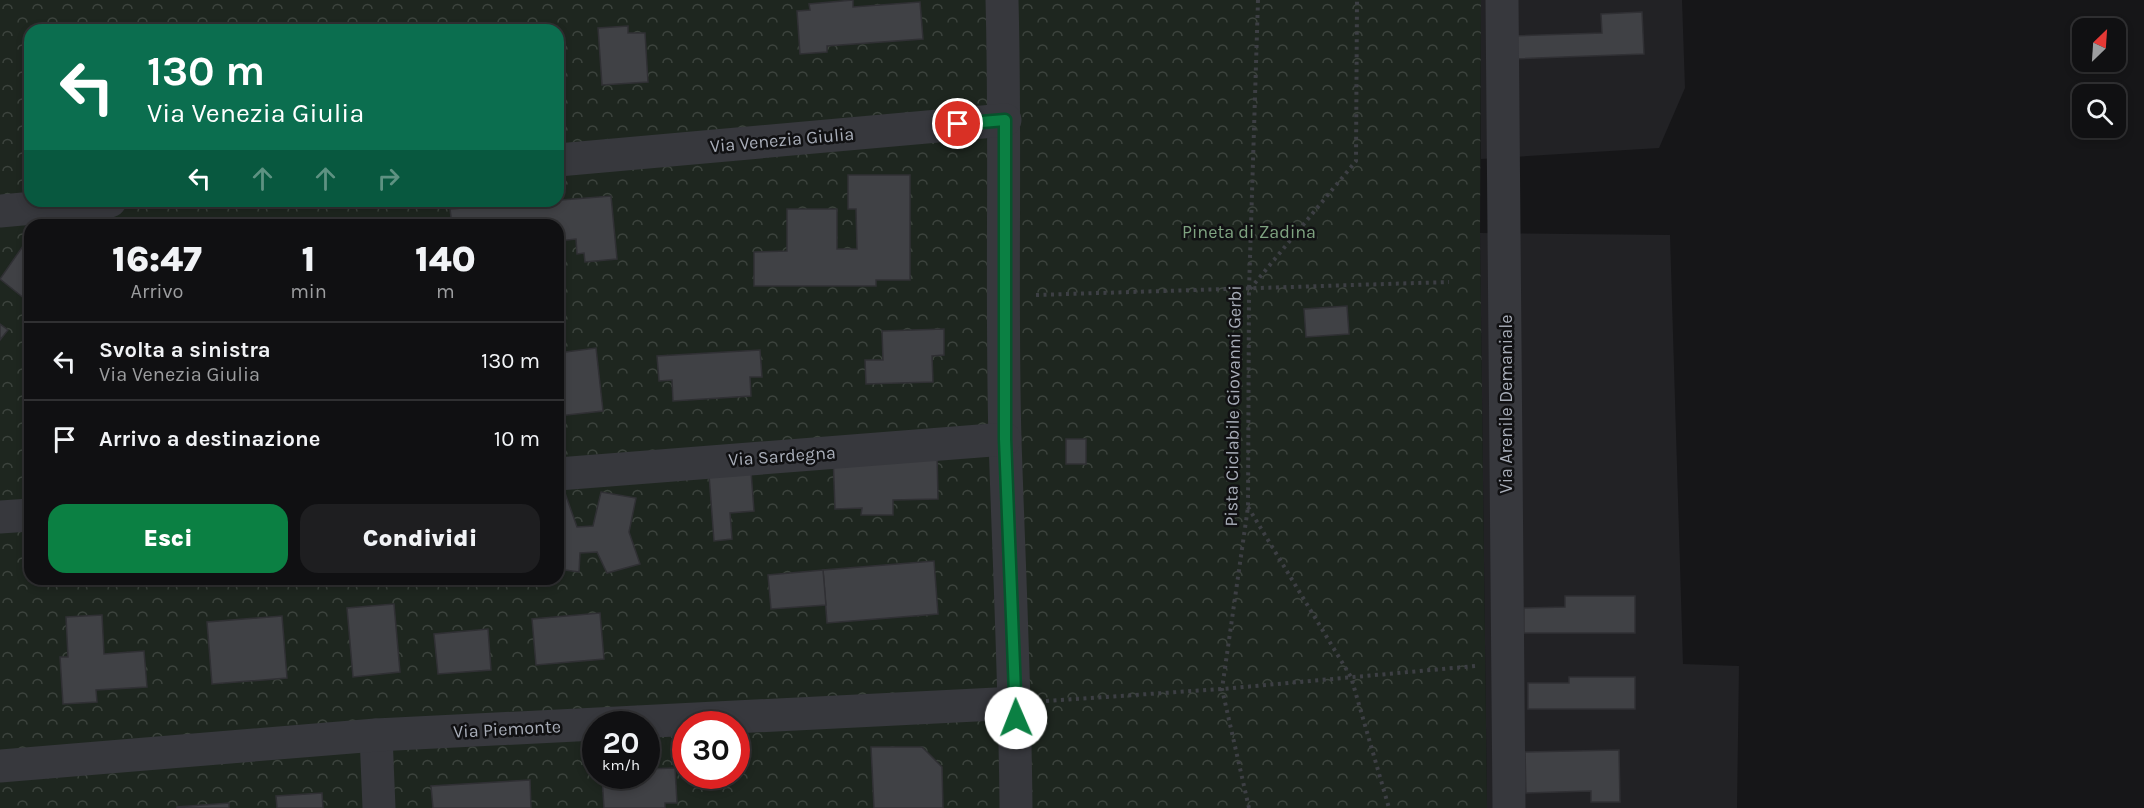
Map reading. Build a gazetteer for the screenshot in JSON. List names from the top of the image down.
{
  "streets": {
    "street": [
      "Via Venezia Giulia",
      "Via Arenile Demaniale",
      "Via Sardegna",
      "Via Piemonte"
    ],
    "path": ["Pista Ciclabile Giovanni Gerbi"]
  },
  "parks": ["Pineta di Zadina"],
  "north": "top right",
  "page": {
    "turn": ["130 m", "Via Venezia Giulia"],
    "eta": [
      "16:47",
      "Arrivo",
      "1",
      "min",
      "140",
      "m"
    ],
    "list": [
      {
        "name": "Svolta a sinistra",
        "note": "Via Venezia Giulia",
        "value": "130 m"
      },
      {
        "name": "Arrivo a destinazione",
        "value": "10 m"
      }
    ],
    "buttons": ["Esci", "Condividi"],
    "speed": "20 km/h",
    "limit": "30"
  }
}
